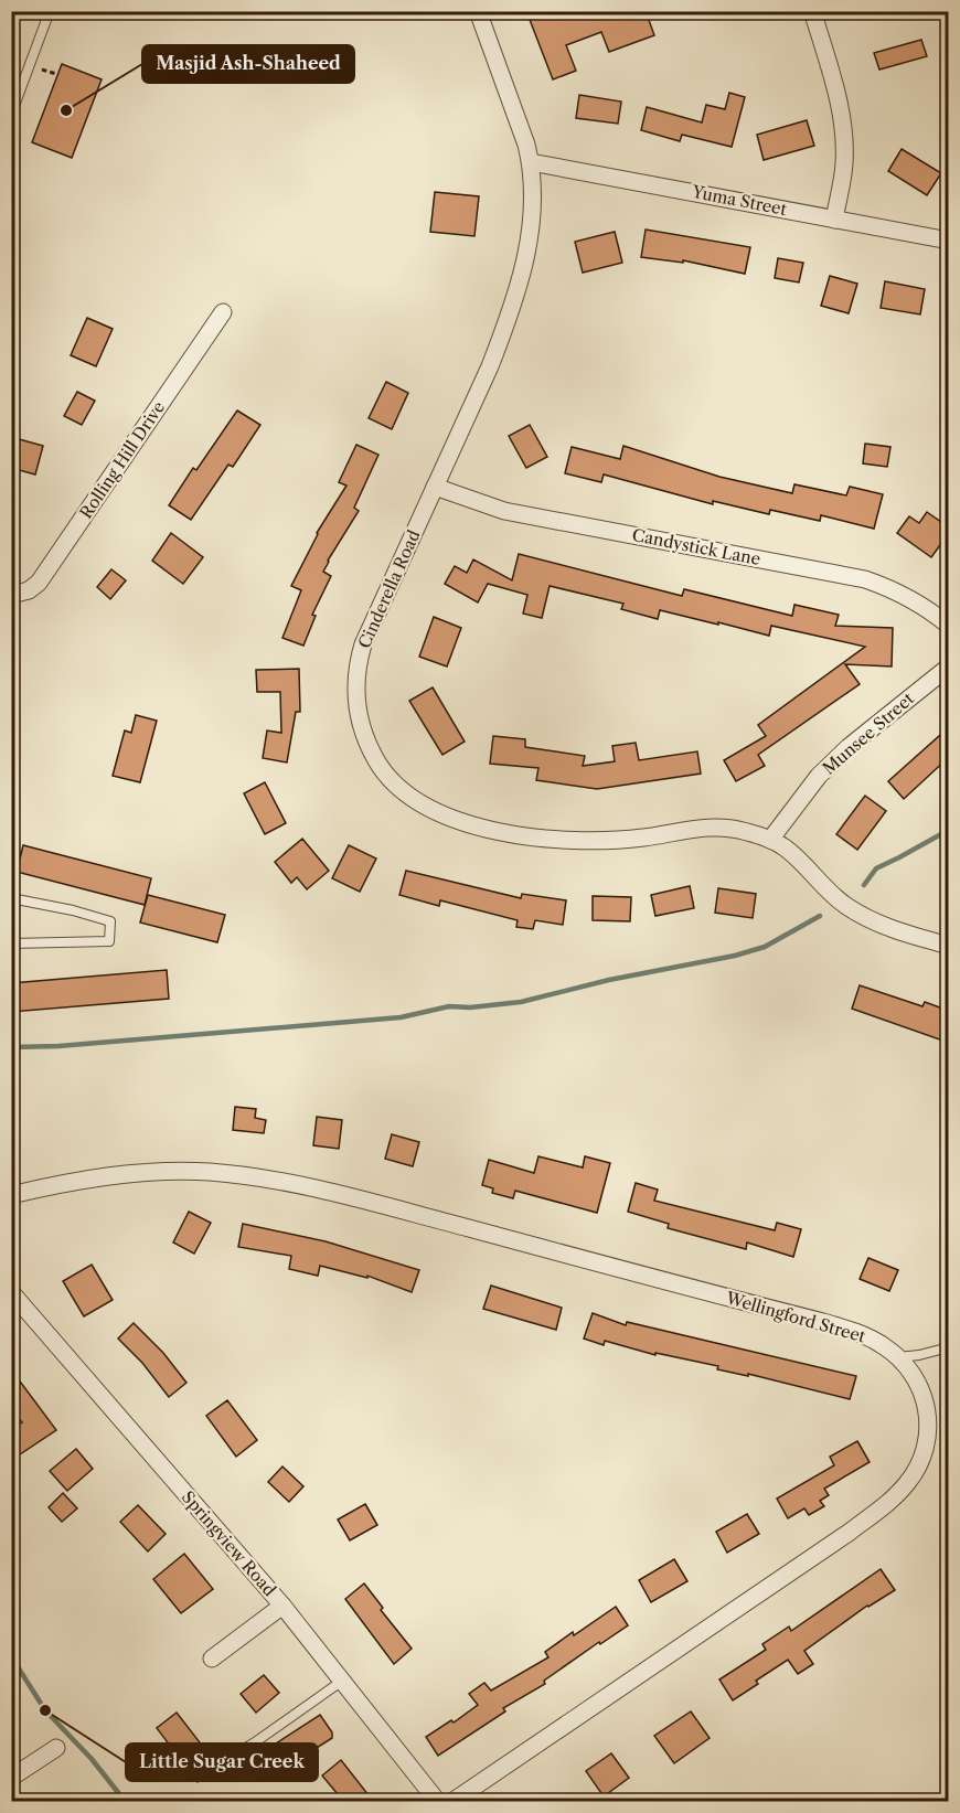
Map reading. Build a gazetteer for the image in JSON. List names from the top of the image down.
{
  "streets": {
    "street": [
      "Yuma Street",
      "Rolling Hill Drive",
      "Candystick Lane",
      "Cinderella Road",
      "Munsee Street",
      "Wellingford Street",
      "Springview Road"
    ]
  },
  "crossings": [
    ["Yuma Street", "Cinderella Road"],
    ["Candystick Lane", "Cinderella Road"],
    ["Cinderella Road", "Munsee Street"]
  ],
  "places": ["Masjid Ash-Shaheed", "Little Sugar Creek"]
}
